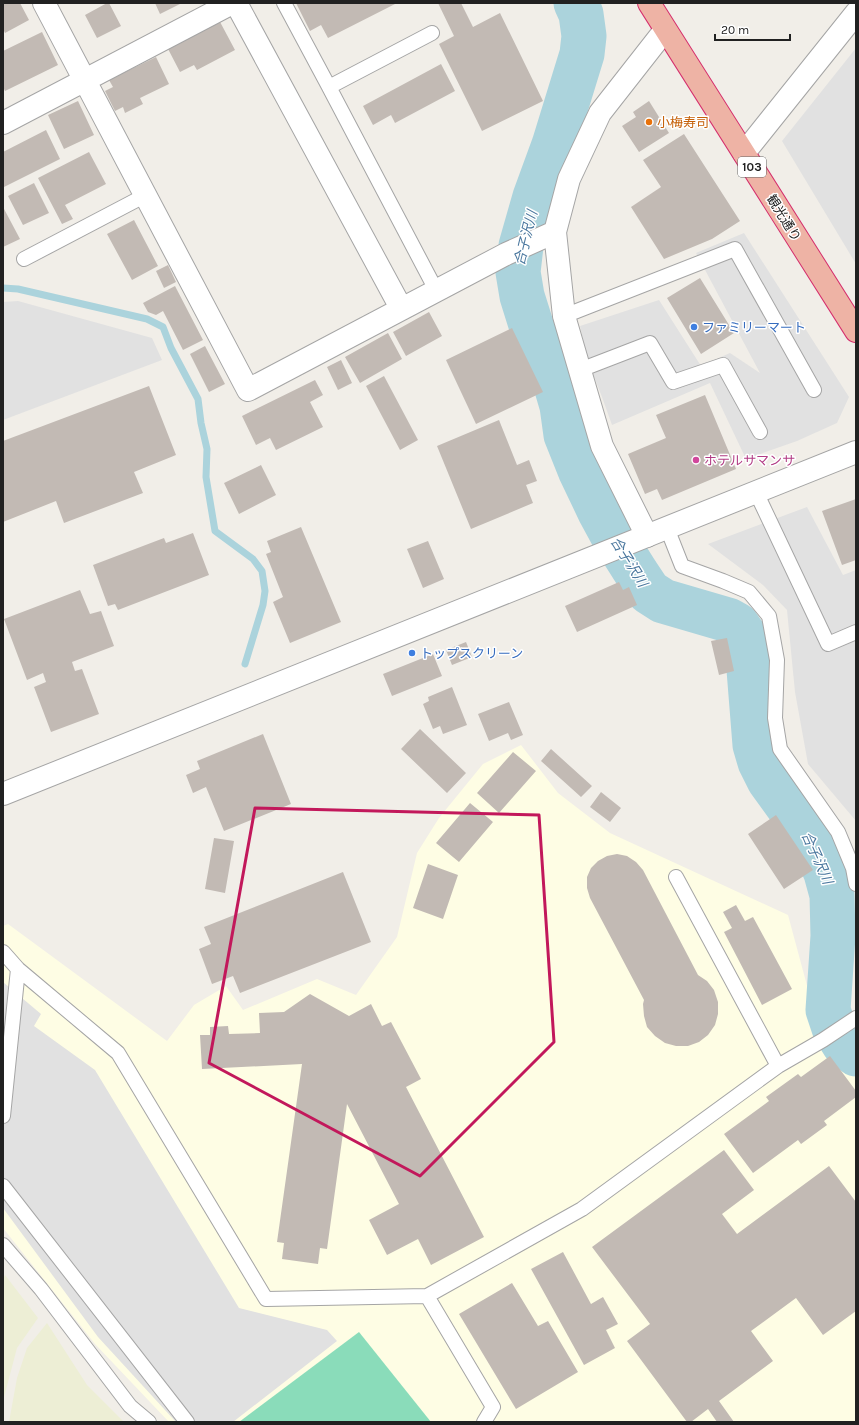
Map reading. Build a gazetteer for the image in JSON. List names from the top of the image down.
{
  "streets": {
    "highway": ["103", "観光通り"]
  },
  "water": ["合子沢川"],
  "places": [
    "小梅寿司",
    "ファミリーマート",
    "ホテルサマンサ",
    "トップスクリーン"
  ],
  "scale_bar": "20 m"
}
